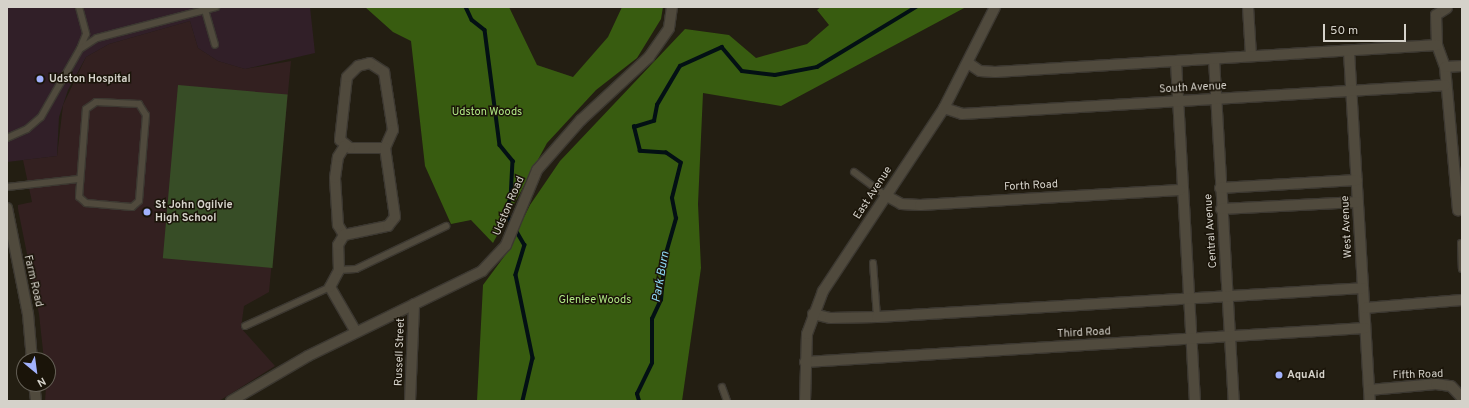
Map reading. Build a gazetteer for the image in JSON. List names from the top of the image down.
{
  "streets": {
    "street": [
      "South Avenue",
      "Forth Road",
      "East Avenue",
      "Udston Road",
      "West Avenue",
      "Central Avenue",
      "Farm Road",
      "Third Road",
      "Russell Street",
      "Fifth Road"
    ]
  },
  "crossings": [
    ["South Avenue", "East Avenue"],
    ["South Avenue", "West Avenue"],
    ["South Avenue", "Central Avenue"],
    ["Forth Road", "East Avenue"],
    ["East Avenue", "Third Road"],
    ["Udston Road", "Russell Street"],
    ["West Avenue", "Third Road"],
    ["West Avenue", "Fifth Road"],
    ["Central Avenue", "Third Road"]
  ],
  "water": ["Park Burn"],
  "parks": ["Udston Woods", "Glenlee Woods"],
  "places": ["Udston Hospital", "St John Ogilvie High School", "AquAid"],
  "scale_bar": "50 m",
  "north": "bottom right"
}
